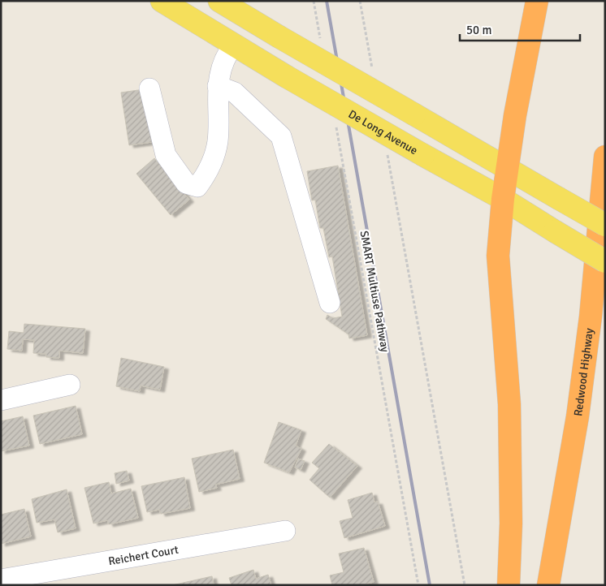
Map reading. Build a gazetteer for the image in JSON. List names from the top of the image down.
{
  "streets": {
    "highway": ["Redwood Highway"],
    "main road": ["De Long Avenue"],
    "street": ["Reichert Court"],
    "path": ["SMART Multiuse Pathway"]
  },
  "scale_bar": "50 m"
}
